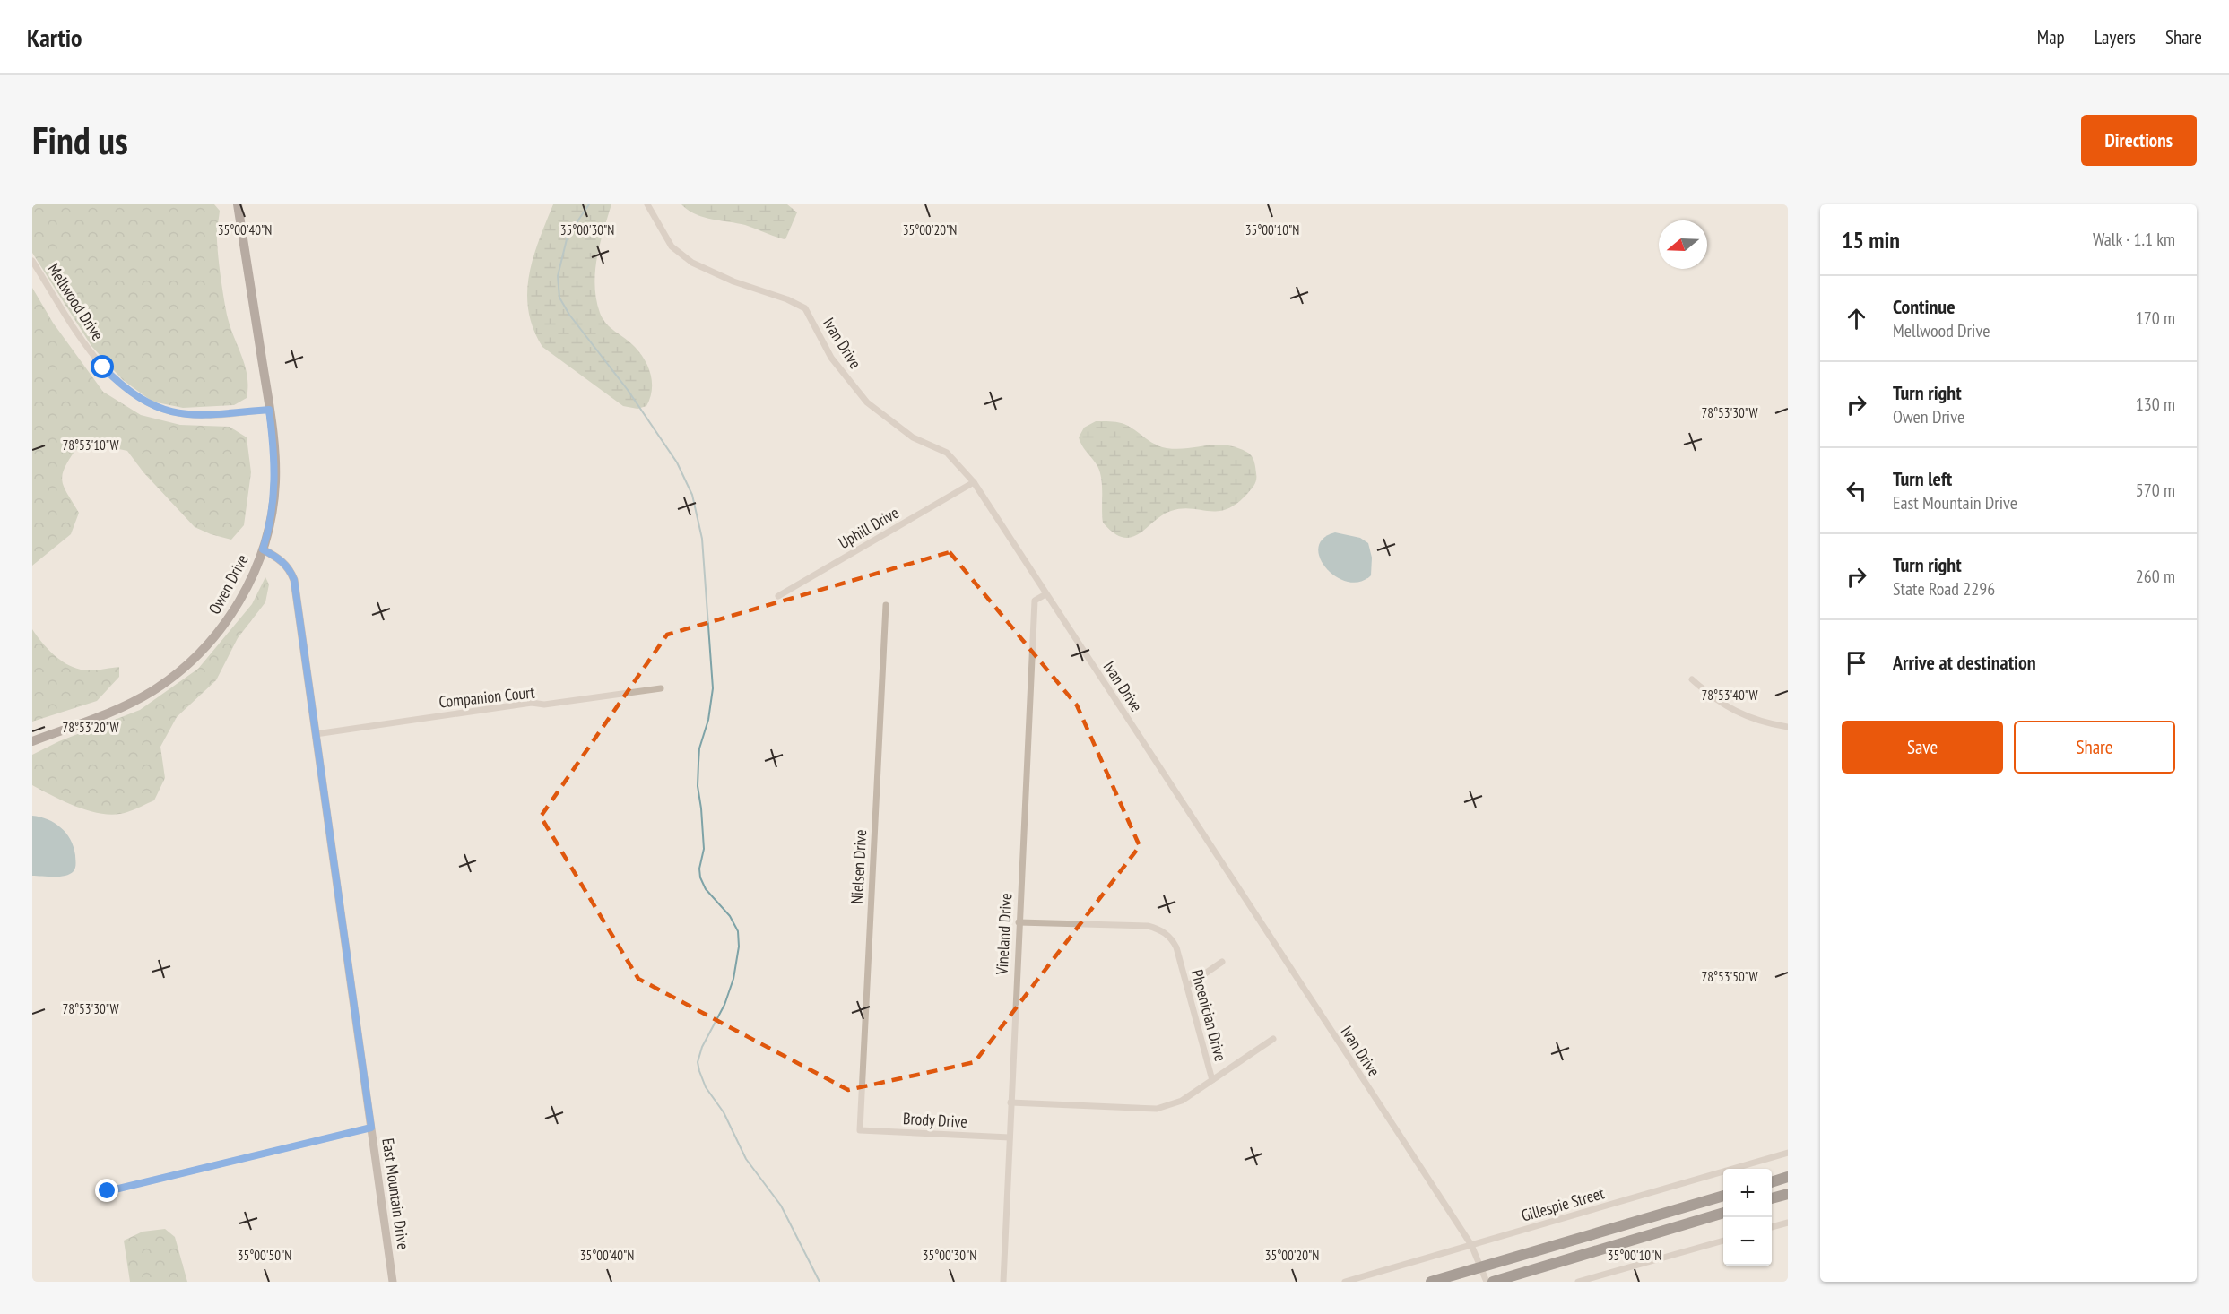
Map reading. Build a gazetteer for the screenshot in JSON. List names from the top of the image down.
{
  "streets": {
    "main road": ["Owen Drive"],
    "street": [
      "Mellwood Drive",
      "Ivan Drive",
      "Uphill Drive",
      "Companion Court",
      "Nielsen Drive",
      "Vineland Drive",
      "Phoenician Drive",
      "Brody Drive",
      "East Mountain Drive",
      "Gillespie Street"
    ]
  },
  "crossings": [
    ["Mellwood Drive", "Owen Drive"],
    ["Ivan Drive", "Uphill Drive"],
    ["Ivan Drive", "Vineland Drive"],
    ["Ivan Drive", "Gillespie Street"],
    ["Owen Drive", "East Mountain Drive"],
    ["Companion Court", "East Mountain Drive"],
    ["Nielsen Drive", "Brody Drive"],
    ["Vineland Drive", "Phoenician Drive"],
    ["Vineland Drive", "Brody Drive"]
  ],
  "north": "left",
  "page": {
    "header": "Kartio",
    "nav": ["Map", "Layers", "Share"],
    "buttons": [
      "Directions",
      ["Save", "Share"]
    ],
    "title": "Find us",
    "heading": ["15 min", "Walk · 1.1 km"],
    "list": [
      ["Continue", "Mellwood Drive", "170 m"],
      ["Turn right", "Owen Drive", "130 m"],
      ["Turn left", "East Mountain Drive", "570 m"],
      ["Turn right", "State Road 2296", "260 m"],
      "Arrive at destination"
    ],
    "map_buttons": ["+", "−"]
  },
  "coordinates": [
    "35°00'40\"N",
    "35°00'30\"N",
    "35°00'20\"N",
    "35°00'10\"N",
    "78°53'30\"W",
    "78°53'10\"W",
    "78°53'40\"W",
    "78°53'20\"W",
    "78°53'50\"W",
    "35°00'50\"N"
  ]
}
